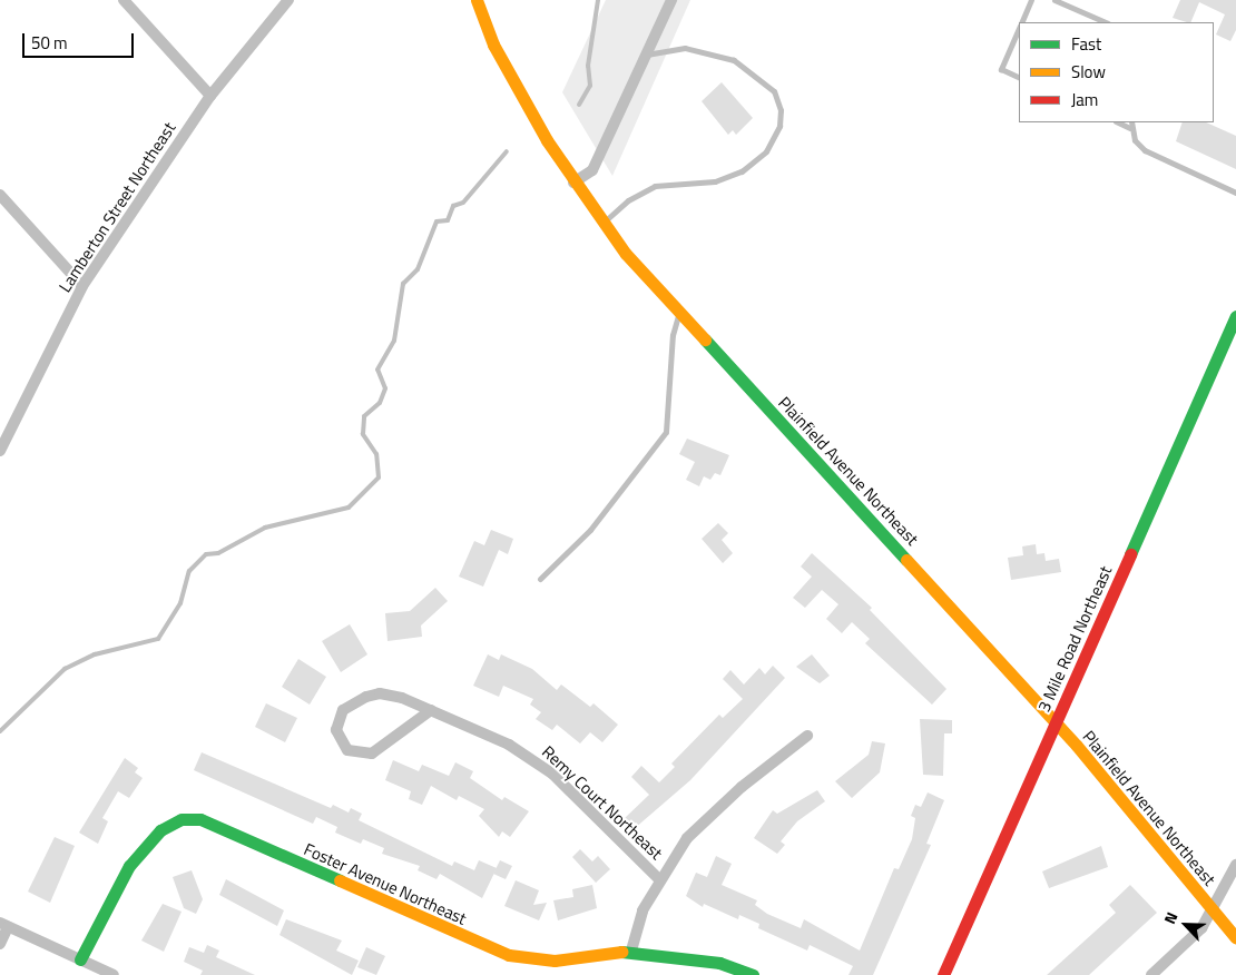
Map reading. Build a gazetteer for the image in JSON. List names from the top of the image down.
{
  "streets": {
    "main road": ["Plainfield Avenue Northeast", "3 Mile Road Northeast", "Foster Avenue Northeast"],
    "street": ["Lamberton Street Northeast", "Remy Court Northeast"]
  },
  "crossings": [
    ["Plainfield Avenue Northeast", "3 Mile Road Northeast"]
  ],
  "legend": ["Fast", "Slow", "Jam"],
  "scale_bar": "50 m",
  "north": "top left"
}
